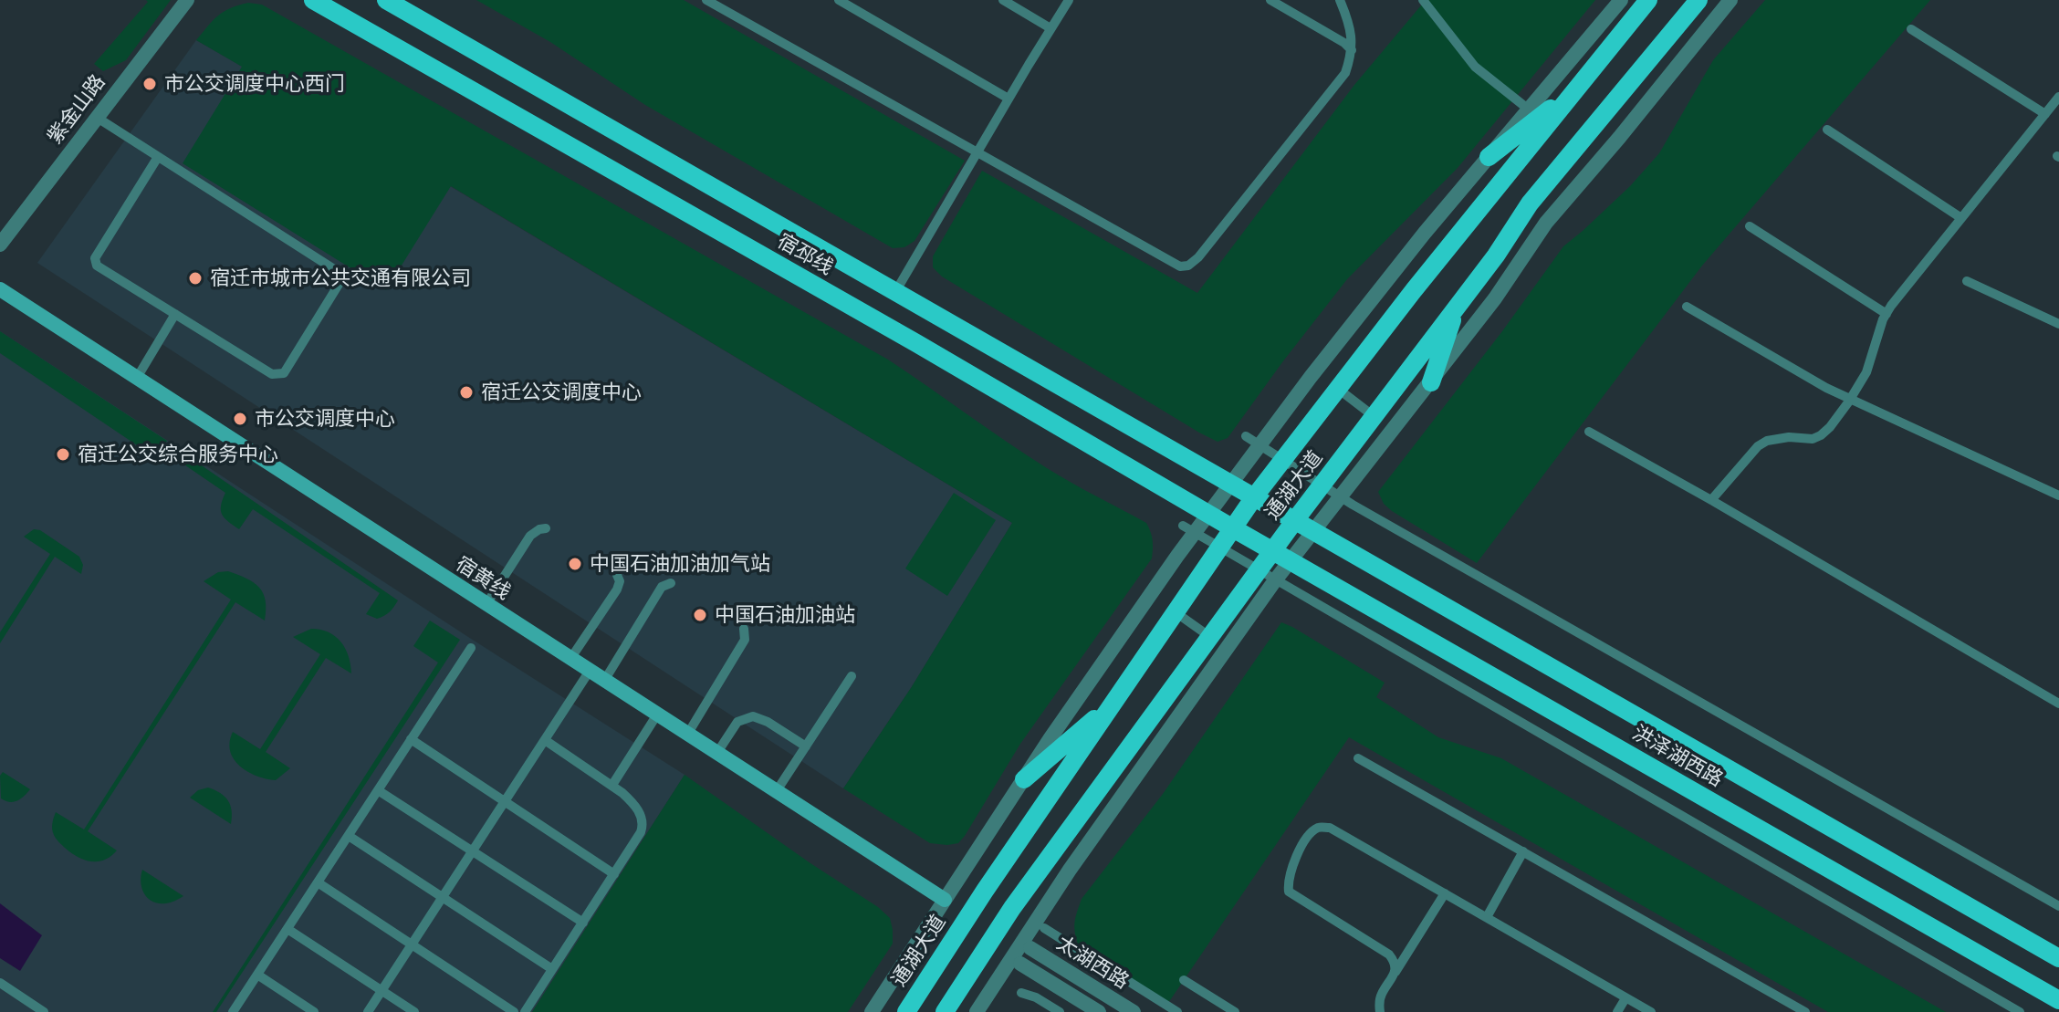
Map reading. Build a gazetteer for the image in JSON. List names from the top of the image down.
{
  "streets": {
    "main road": [
      "宿邳线",
      "通湖大道",
      "宿黄线",
      "洪泽湖西路"
    ],
    "street": ["紫金山路", "太湖西路"]
  },
  "crossings": [
    ["宿邳线", "通湖大道"],
    ["宿邳线", "洪泽湖西路"],
    ["通湖大道", "洪泽湖西路"]
  ],
  "places": [
    "市公交调度中心西门",
    "宿迁市城市公共交通有限公司",
    "宿迁公交调度中心",
    "市公交调度中心",
    "宿迁公交综合服务中心",
    "中国石油加油加气站",
    "中国石油加油站"
  ]
}
